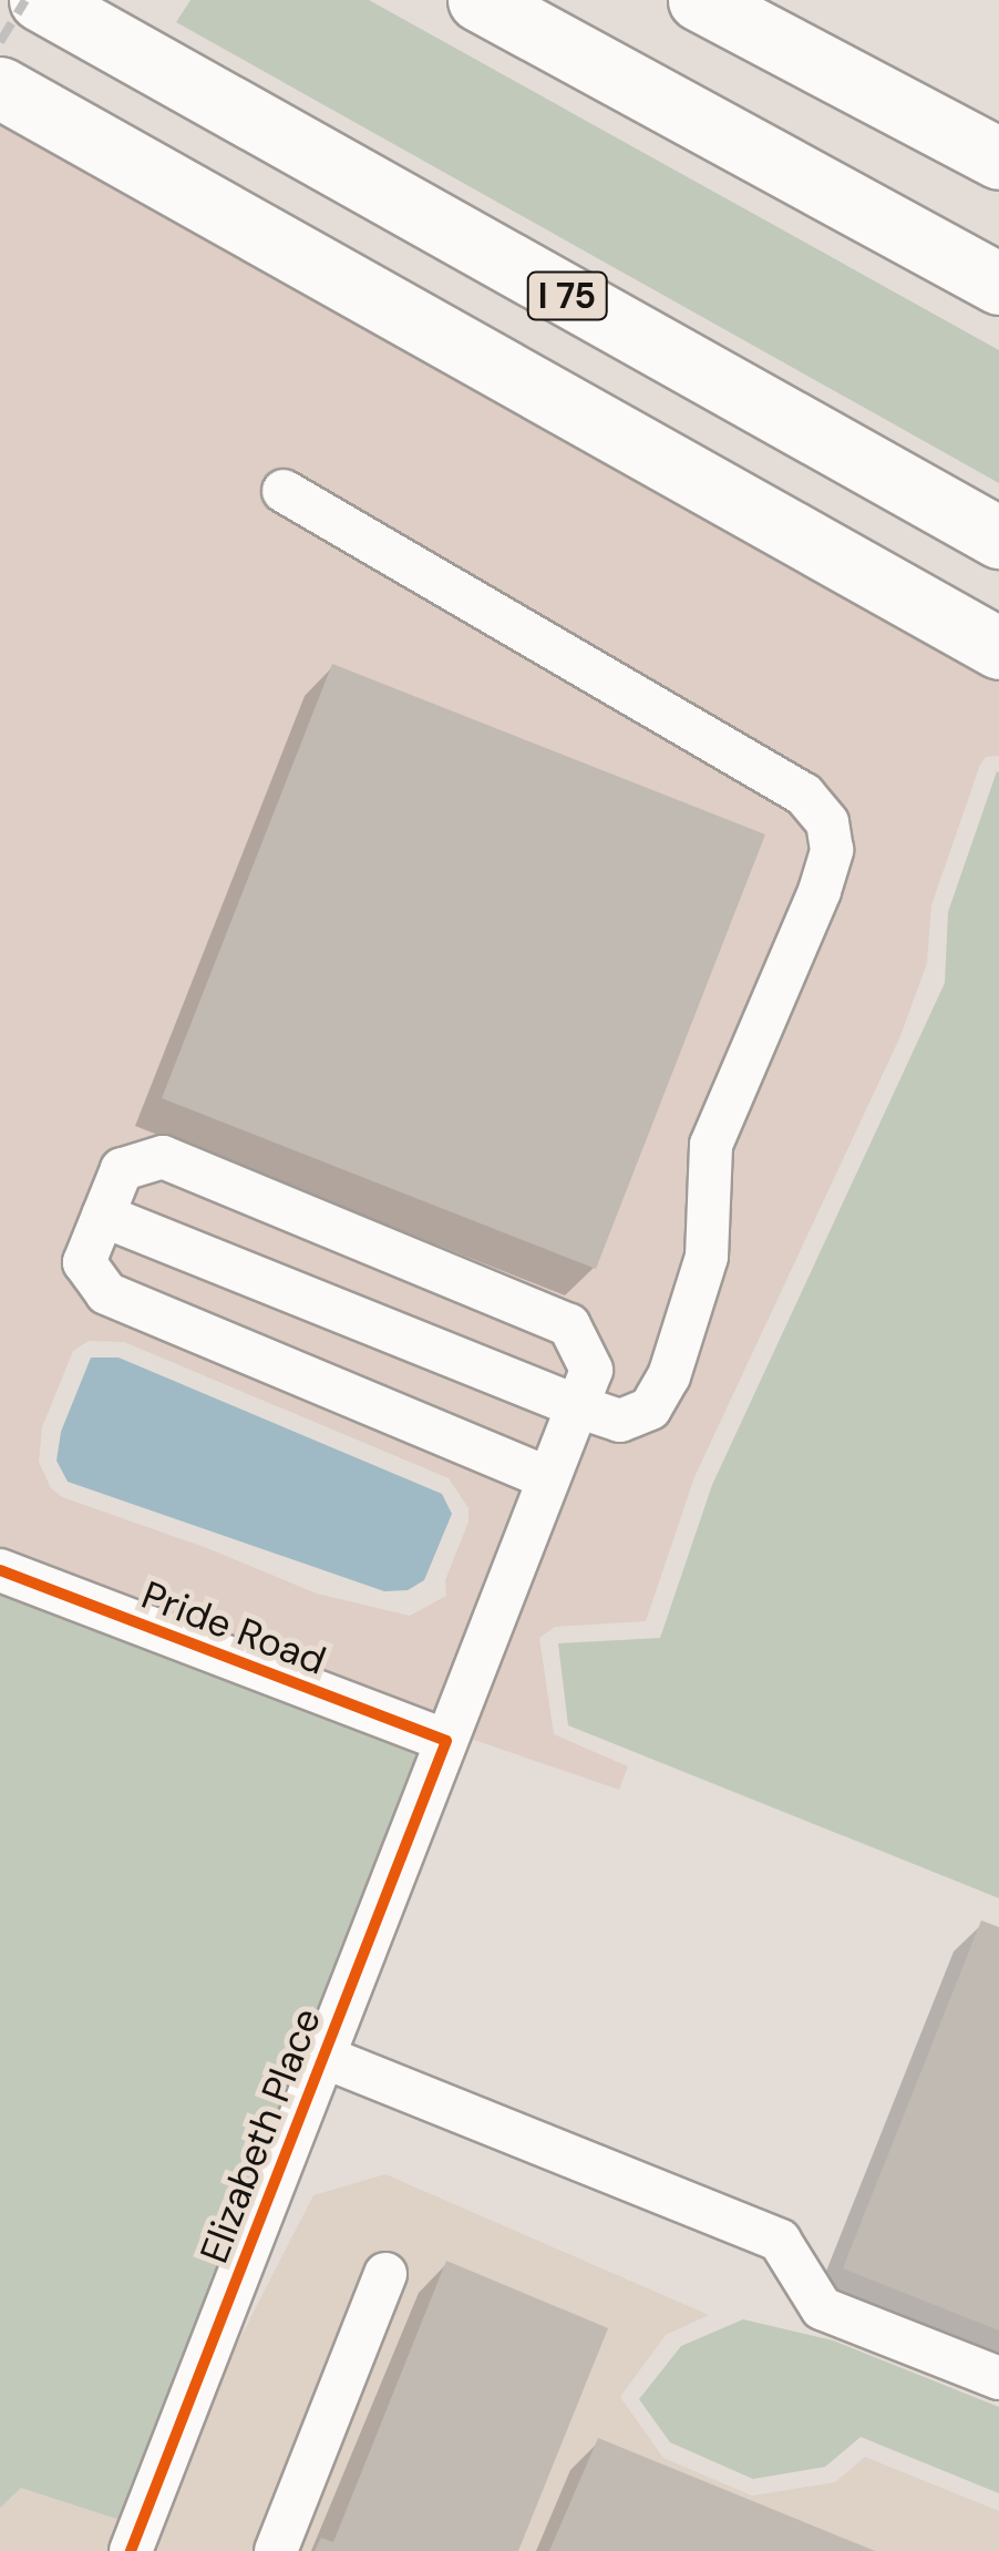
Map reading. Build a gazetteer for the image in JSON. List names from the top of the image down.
{
  "streets": {
    "highway": ["I 75"],
    "street": ["Pride Road", "Elizabeth Place"]
  },
  "crossings": [
    ["Pride Road", "Elizabeth Place"]
  ]
}
